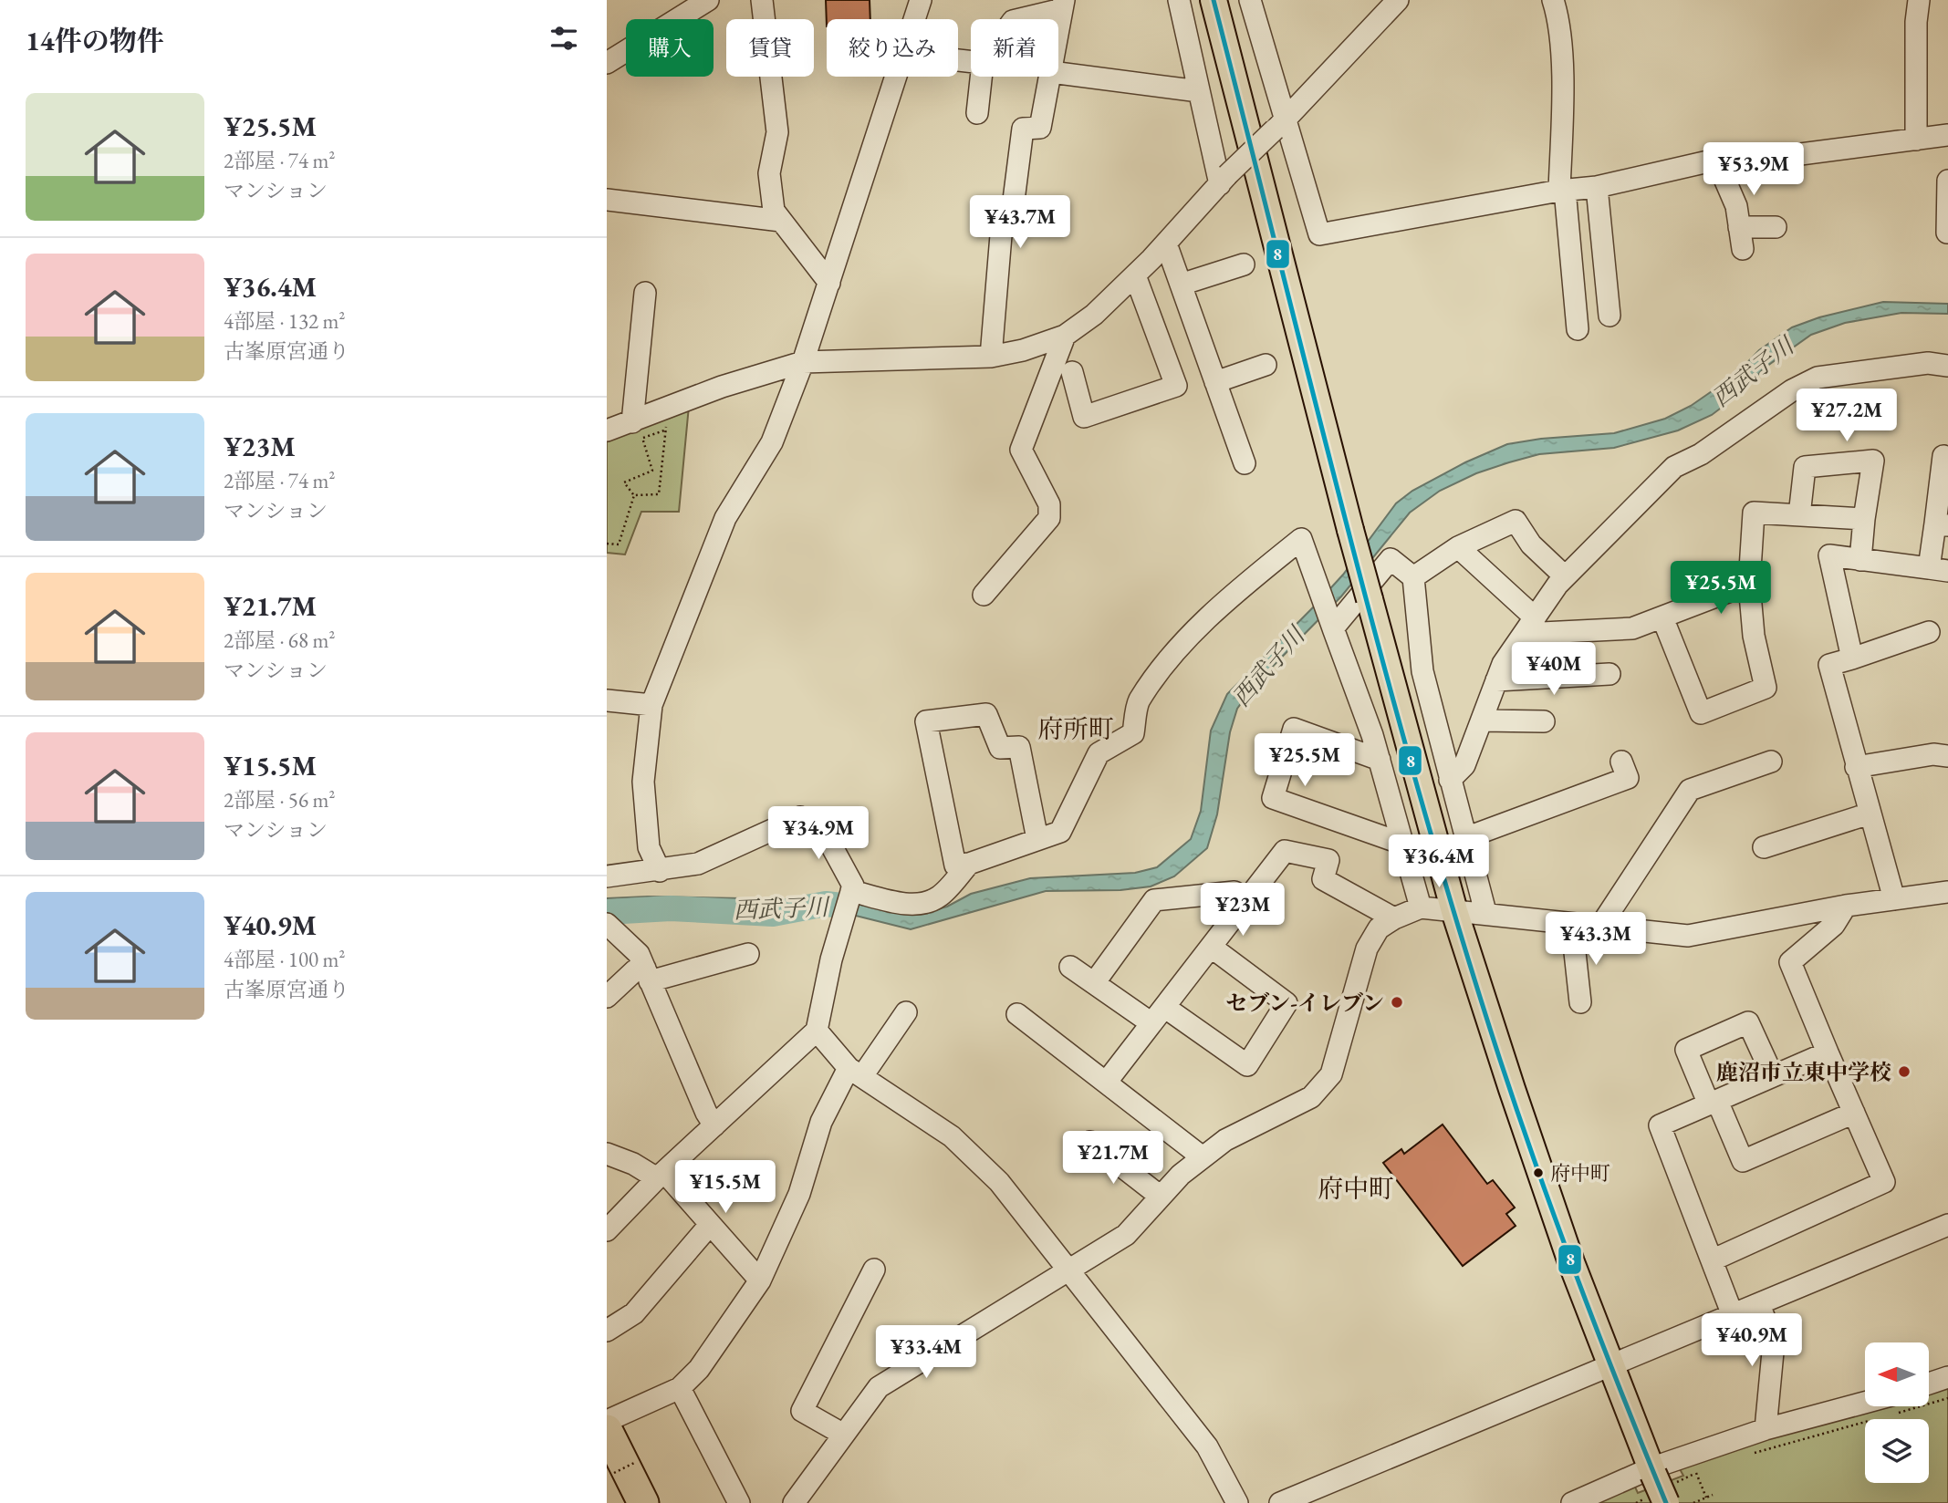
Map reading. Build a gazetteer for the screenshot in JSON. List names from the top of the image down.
{
  "districts": ["府所町", "府中町"],
  "water": ["西武子川"],
  "places": ["セブン-イレブン", "鹿沼市立東中学校", "府中町"],
  "lines": ["transit line 8"],
  "north": "left",
  "page": {
    "heading": "14件の物件",
    "chip": [
      "購入",
      "賃貸",
      "絞り込み",
      "新着"
    ],
    "list": [
      {
        "name": "¥25.5M",
        "note": "2部屋 · 74 m² · マンション"
      },
      {
        "name": "¥36.4M",
        "note": "4部屋 · 132 m² · 古峯原宮通り"
      },
      {
        "name": "¥23M",
        "note": "2部屋 · 74 m² · マンション"
      },
      {
        "name": "¥21.7M",
        "note": "2部屋 · 68 m² · マンション"
      },
      {
        "name": "¥15.5M",
        "note": "2部屋 · 56 m² · マンション"
      },
      {
        "name": "¥40.9M",
        "note": "4部屋 · 100 m² · 古峯原宮通り"
      }
    ],
    "price": [
      "¥53.9M",
      "¥43.7M",
      "¥27.2M",
      "¥25.5M",
      "¥40M",
      "¥25.5M",
      "¥34.9M",
      "¥36.4M",
      "¥23M",
      "¥43.3M",
      "¥21.7M",
      "¥15.5M",
      "¥40.9M",
      "¥33.4M"
    ]
  }
}
